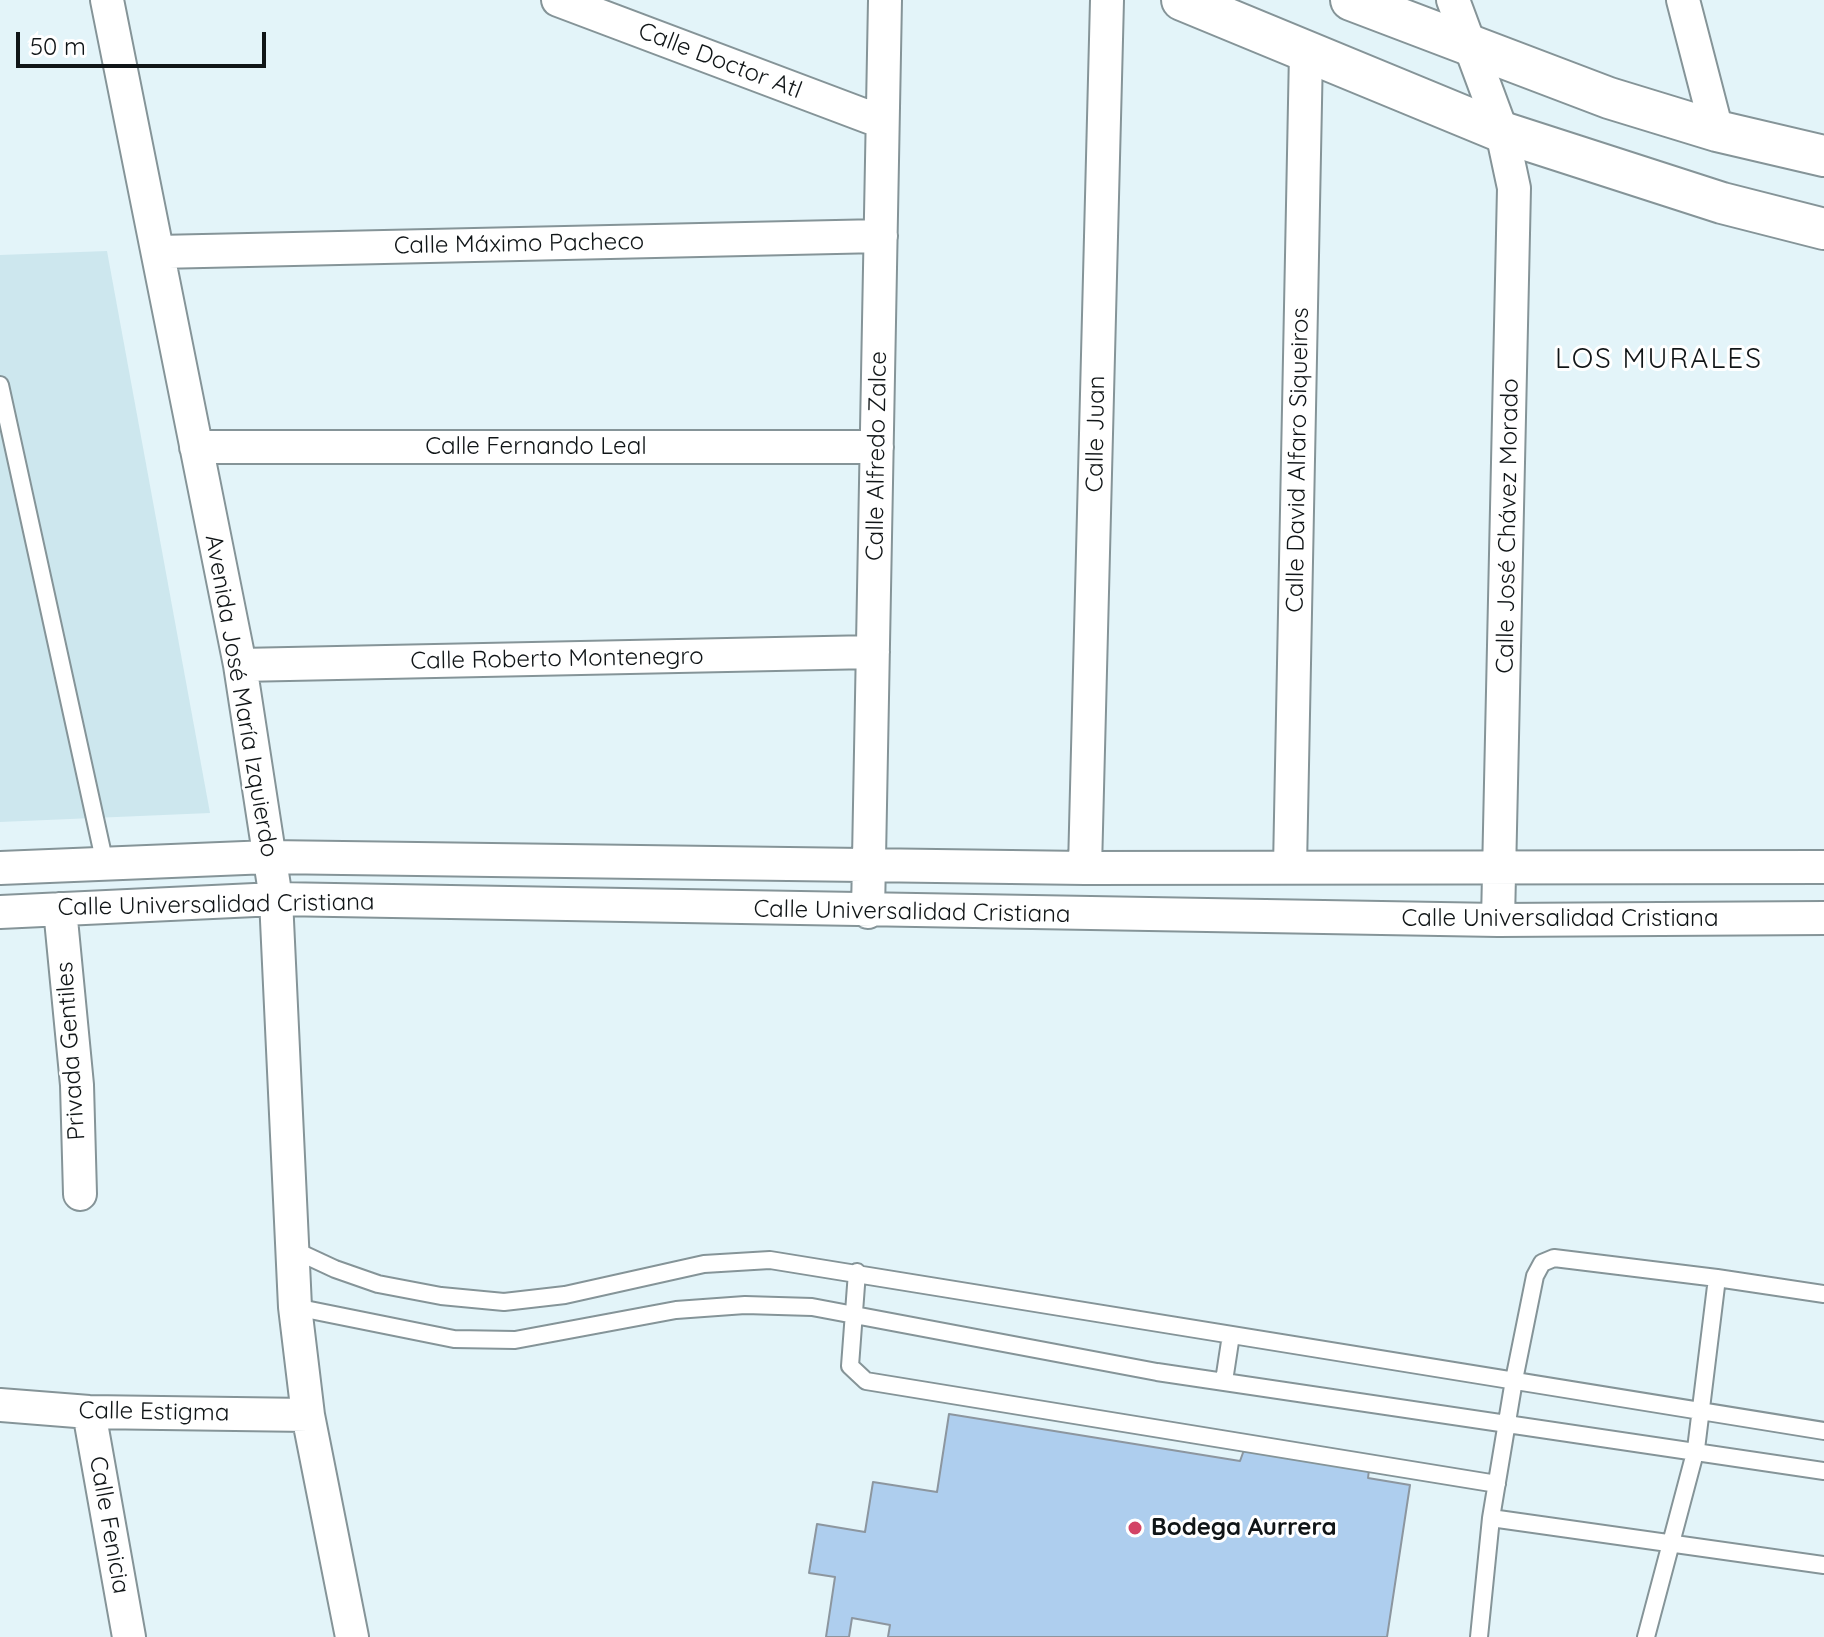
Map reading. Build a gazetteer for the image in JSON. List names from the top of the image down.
{
  "streets": {
    "street": [
      "Calle Doctor Atl",
      "Calle Máximo Pacheco",
      "Calle Juan",
      "Calle Fernando Leal",
      "Calle Alfredo Zalce",
      "Calle David Alfaro Siqueiros",
      "Calle José Chávez Morado",
      "Calle Roberto Montenegro",
      "Avenida José María Izquierdo",
      "Calle Universalidad Cristiana",
      "Privada Gentiles",
      "Calle Estigma",
      "Calle Fenicia"
    ]
  },
  "crossings": [
    ["Calle Doctor Atl", "Calle Alfredo Zalce"],
    ["Calle Máximo Pacheco", "Calle Alfredo Zalce"],
    ["Calle Máximo Pacheco", "Avenida José María Izquierdo"],
    ["Calle Juan", "Calle Universalidad Cristiana"],
    ["Calle Fernando Leal", "Calle Alfredo Zalce"],
    ["Calle Fernando Leal", "Avenida José María Izquierdo"],
    ["Calle Alfredo Zalce", "Calle Roberto Montenegro"],
    ["Calle Alfredo Zalce", "Calle Universalidad Cristiana"],
    ["Calle David Alfaro Siqueiros", "Calle Universalidad Cristiana"],
    ["Calle José Chávez Morado", "Calle Universalidad Cristiana"],
    ["Calle Roberto Montenegro", "Avenida José María Izquierdo"],
    ["Avenida José María Izquierdo", "Calle Universalidad Cristiana"],
    ["Avenida José María Izquierdo", "Calle Estigma"],
    ["Calle Universalidad Cristiana", "Privada Gentiles"],
    ["Calle Estigma", "Calle Fenicia"]
  ],
  "districts": ["LOS MURALES"],
  "places": ["Bodega Aurrera"],
  "scale_bar": "50 m"
}
